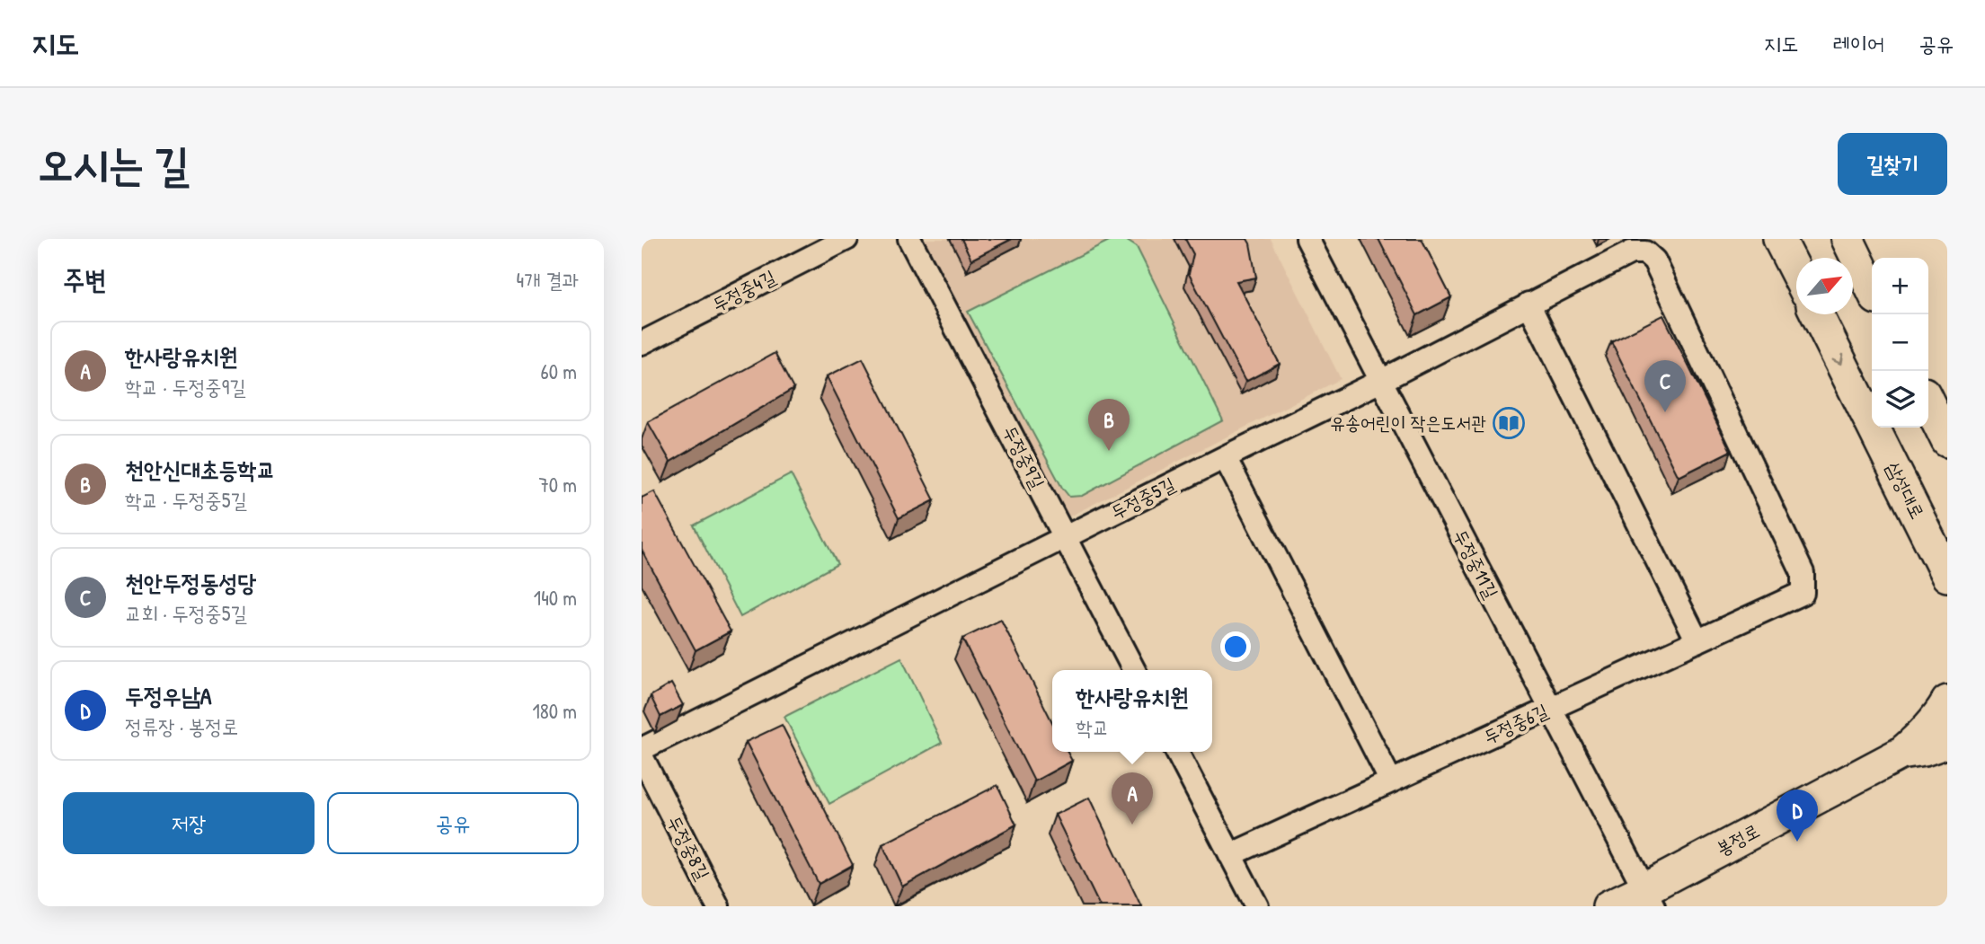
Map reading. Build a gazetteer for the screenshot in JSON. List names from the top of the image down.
{
  "streets": {
    "main road": ["삼성대로", "봉정로"],
    "street": [
      "두정중4길",
      "두정중9길",
      "두정중5길",
      "두정중11길",
      "두정중6길",
      "두정중8길"
    ]
  },
  "crossings": [
    ["두정중9길", "두정중5길"],
    ["두정중5길", "두정중11길"],
    ["두정중5길", "두정중6길"],
    ["두정중11길", "두정중6길"],
    ["두정중11길", "봉정로"]
  ],
  "one_way": ["삼성대로"],
  "places": {
    "library": ["유송어린이 작은도서관"]
  },
  "north": "top right",
  "page": {
    "header": "지도",
    "nav": ["지도", "레이어", "공유"],
    "buttons": [
      "길찾기",
      ["저장", "공유"]
    ],
    "title": "오시는 길",
    "heading": ["주변", "4개 결과"],
    "map_buttons": ["+", "−"],
    "list": [
      {
        "mark": "A",
        "name": "한사랑유치원",
        "note": "학교 · 두정중9길",
        "value": "60 m"
      },
      {
        "mark": "B",
        "name": "천안신대초등학교",
        "note": "학교 · 두정중5길",
        "value": "70 m"
      },
      {
        "mark": "C",
        "name": "천안두정동성당",
        "note": "교회 · 두정중5길",
        "value": "140 m"
      },
      {
        "mark": "D",
        "name": "두정우남A",
        "note": "정류장 · 봉정로",
        "value": "180 m"
      }
    ],
    "pins": [
      "C",
      "B",
      "A",
      "D"
    ],
    "popup": ["한사랑유치원", "학교"]
  }
}
